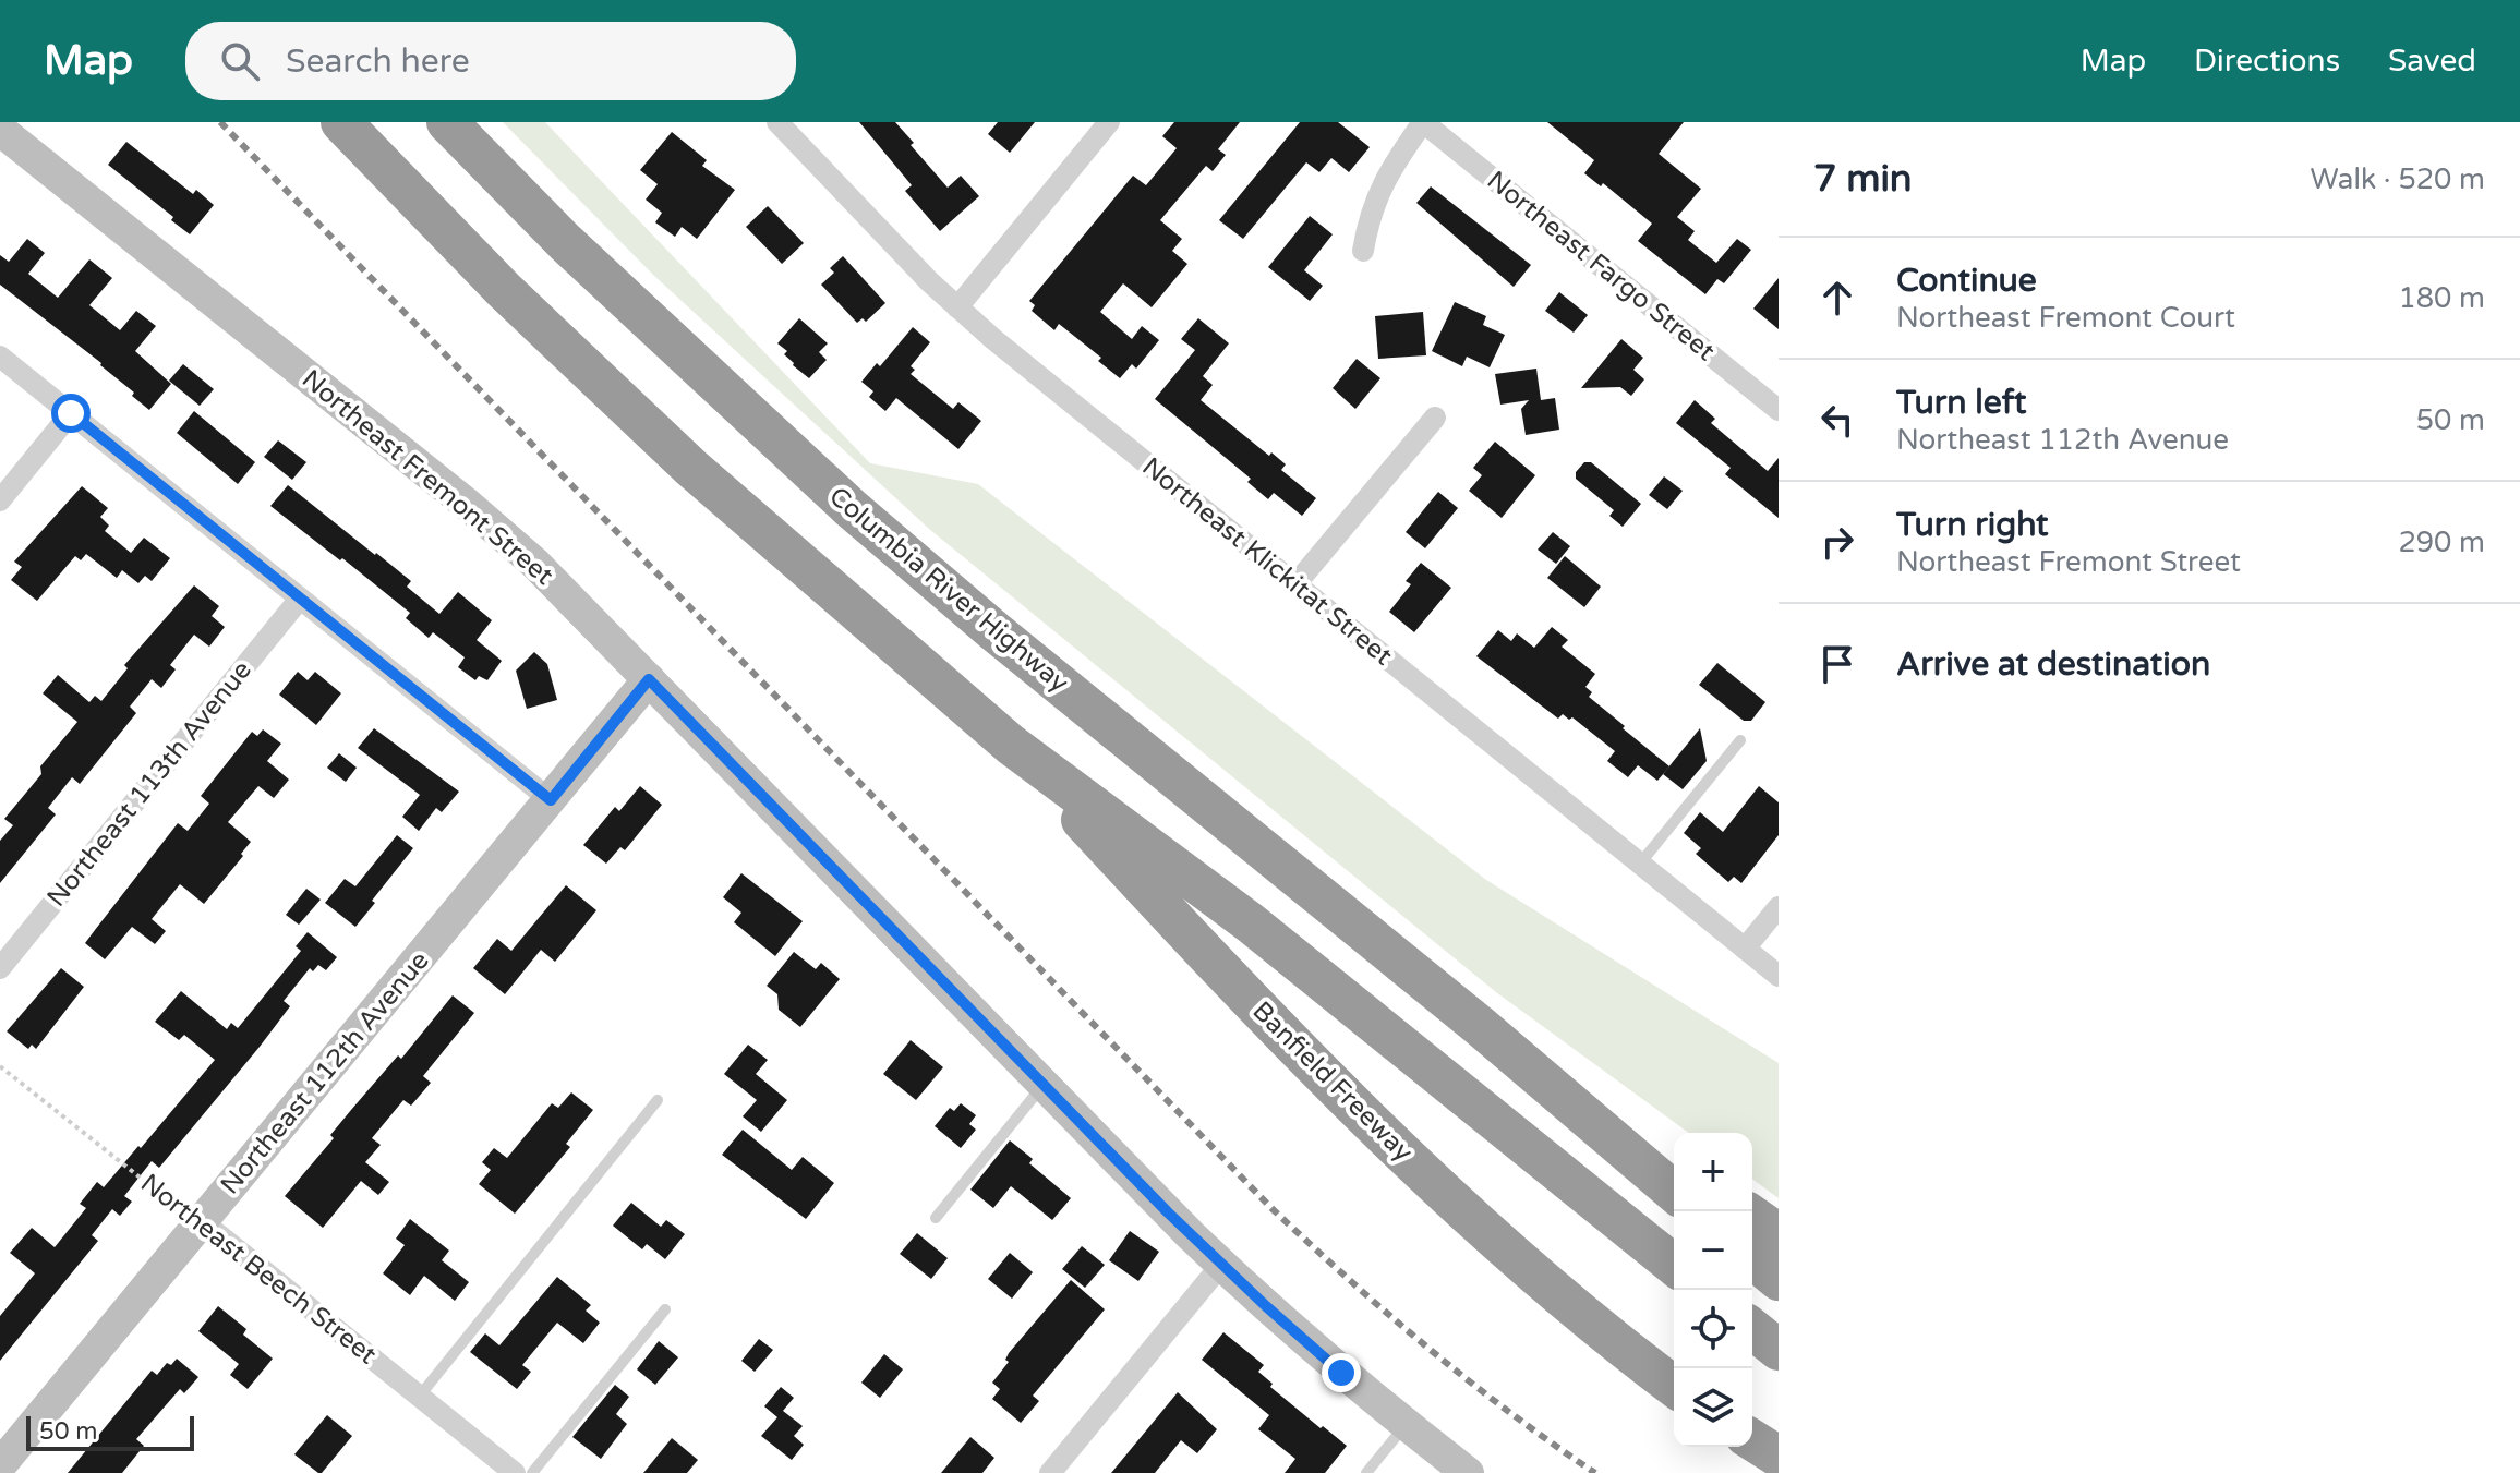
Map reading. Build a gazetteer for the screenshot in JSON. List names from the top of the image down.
{
  "streets": {
    "highway": ["Columbia River Highway", "Banfield Freeway"],
    "main road": ["Northeast Fremont Street", "Northeast 112th Avenue"],
    "street": [
      "Northeast Fargo Street",
      "Northeast Klickitat Street",
      "Northeast 113th Avenue",
      "Northeast Beech Street"
    ]
  },
  "crossings": [
    ["Northeast Fremont Street", "Northeast 112th Avenue"],
    ["Northeast 112th Avenue", "Northeast Beech Street"]
  ],
  "scale_bar": "50 m",
  "page": {
    "header": "Map",
    "search": "Search here",
    "nav": ["Map", "Directions", "Saved"],
    "heading": ["7 min", "Walk · 520 m"],
    "list": [
      ["Continue", "Northeast Fremont Court", "180 m"],
      ["Turn left", "Northeast 112th Avenue", "50 m"],
      ["Turn right", "Northeast Fremont Street", "290 m"],
      "Arrive at destination"
    ],
    "map_buttons": ["+", "−"],
    "scale": "50 m"
  }
}
